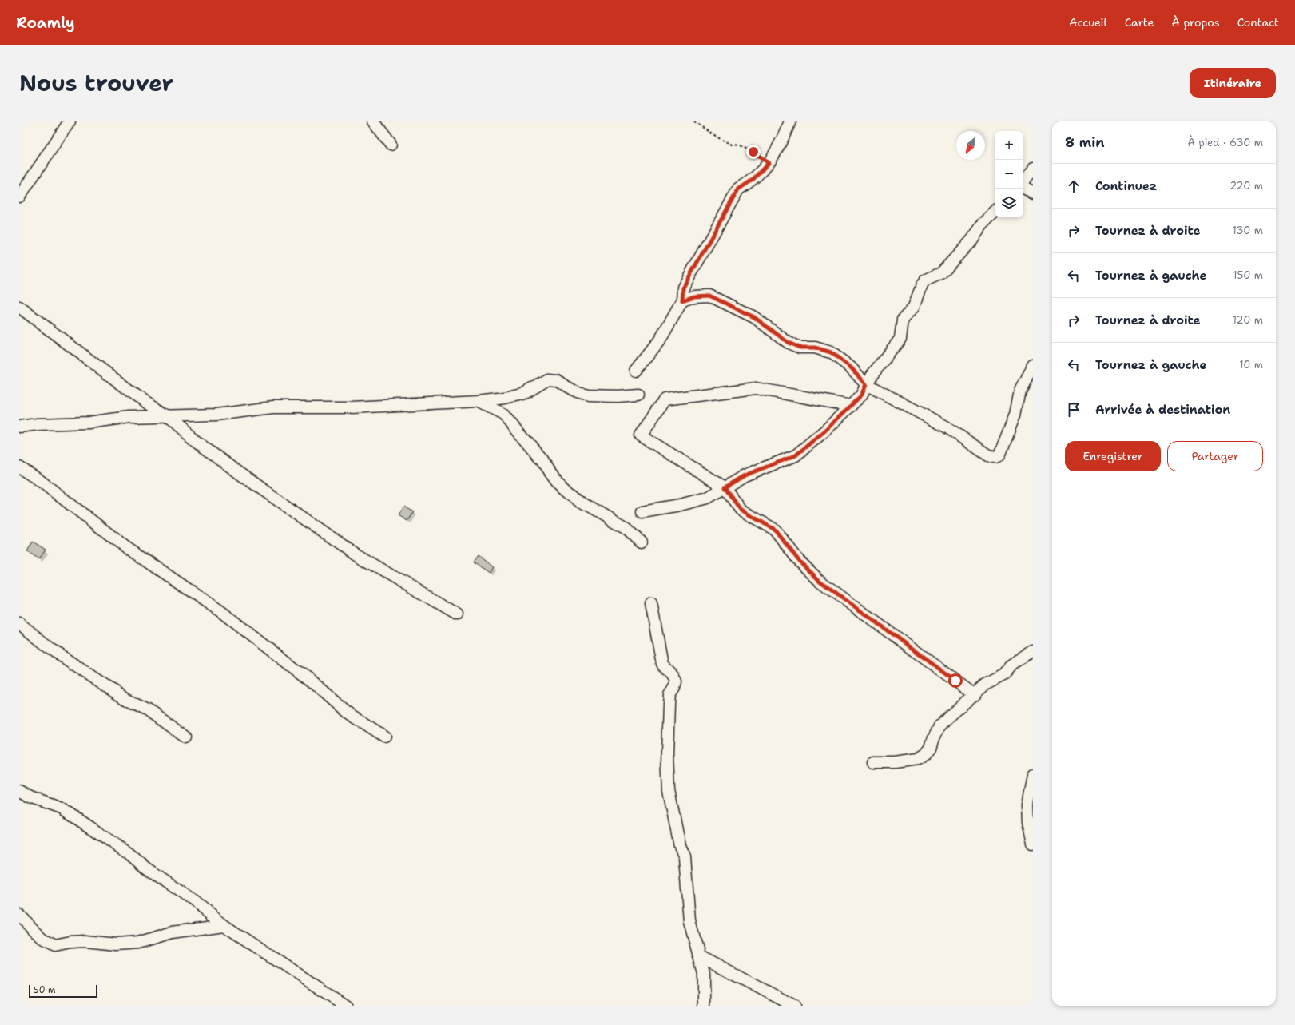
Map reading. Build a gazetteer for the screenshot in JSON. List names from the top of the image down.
{
  "scale_bar": "50 m",
  "north": "bottom left",
  "page": {
    "header": "Roamly",
    "nav": [
      "Accueil",
      "Carte",
      "À propos",
      "Contact"
    ],
    "title": "Nous trouver",
    "buttons": [
      "Itinéraire",
      ["Enregistrer", "Partager"]
    ],
    "heading": ["8 min", "À pied · 630 m"],
    "map_buttons": ["+", "−"],
    "list": [
      ["Continuez", "220 m"],
      ["Tournez à droite", "130 m"],
      ["Tournez à gauche", "150 m"],
      ["Tournez à droite", "120 m"],
      ["Tournez à gauche", "10 m"],
      "Arrivée à destination"
    ],
    "scale": "50 m"
  }
}
